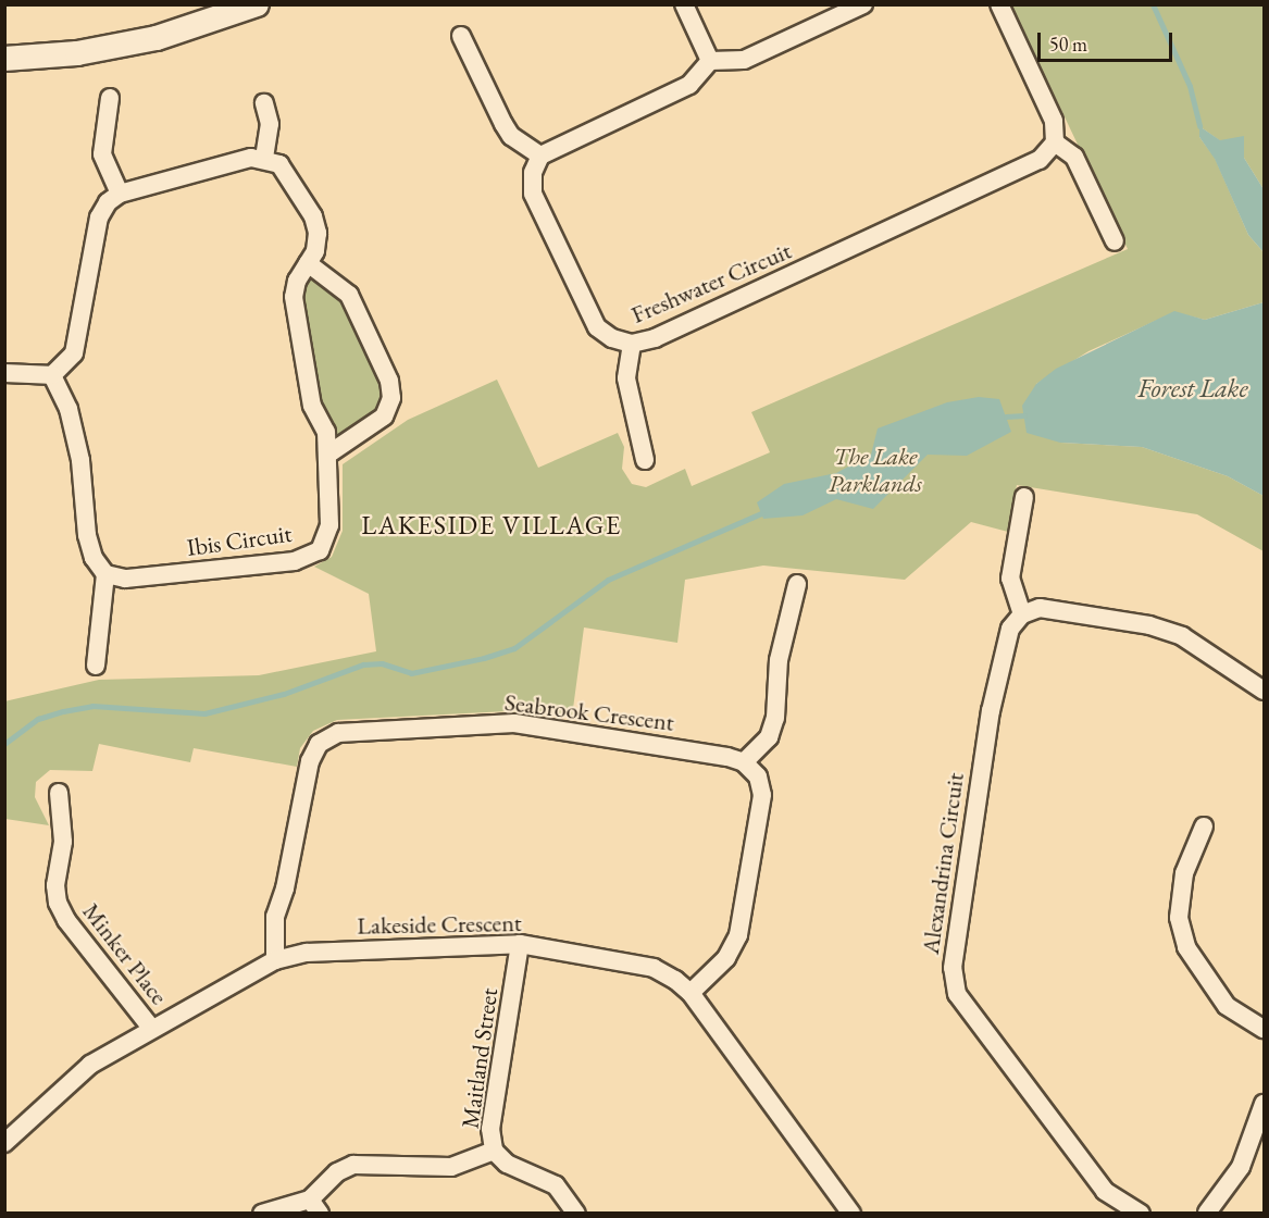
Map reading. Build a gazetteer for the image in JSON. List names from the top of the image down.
{
  "streets": {
    "street": [
      "Freshwater Circuit",
      "Ibis Circuit",
      "Seabrook Crescent",
      "Alexandrina Circuit",
      "Lakeside Crescent",
      "Minker Place",
      "Maitland Street"
    ]
  },
  "crossings": [
    ["Seabrook Crescent", "Lakeside Crescent"],
    ["Lakeside Crescent", "Minker Place"],
    ["Lakeside Crescent", "Maitland Street"]
  ],
  "districts": ["LAKESIDE VILLAGE"],
  "water": ["Forest Lake"],
  "parks": ["The Lake Parklands"],
  "scale_bar": "50 m"
}
